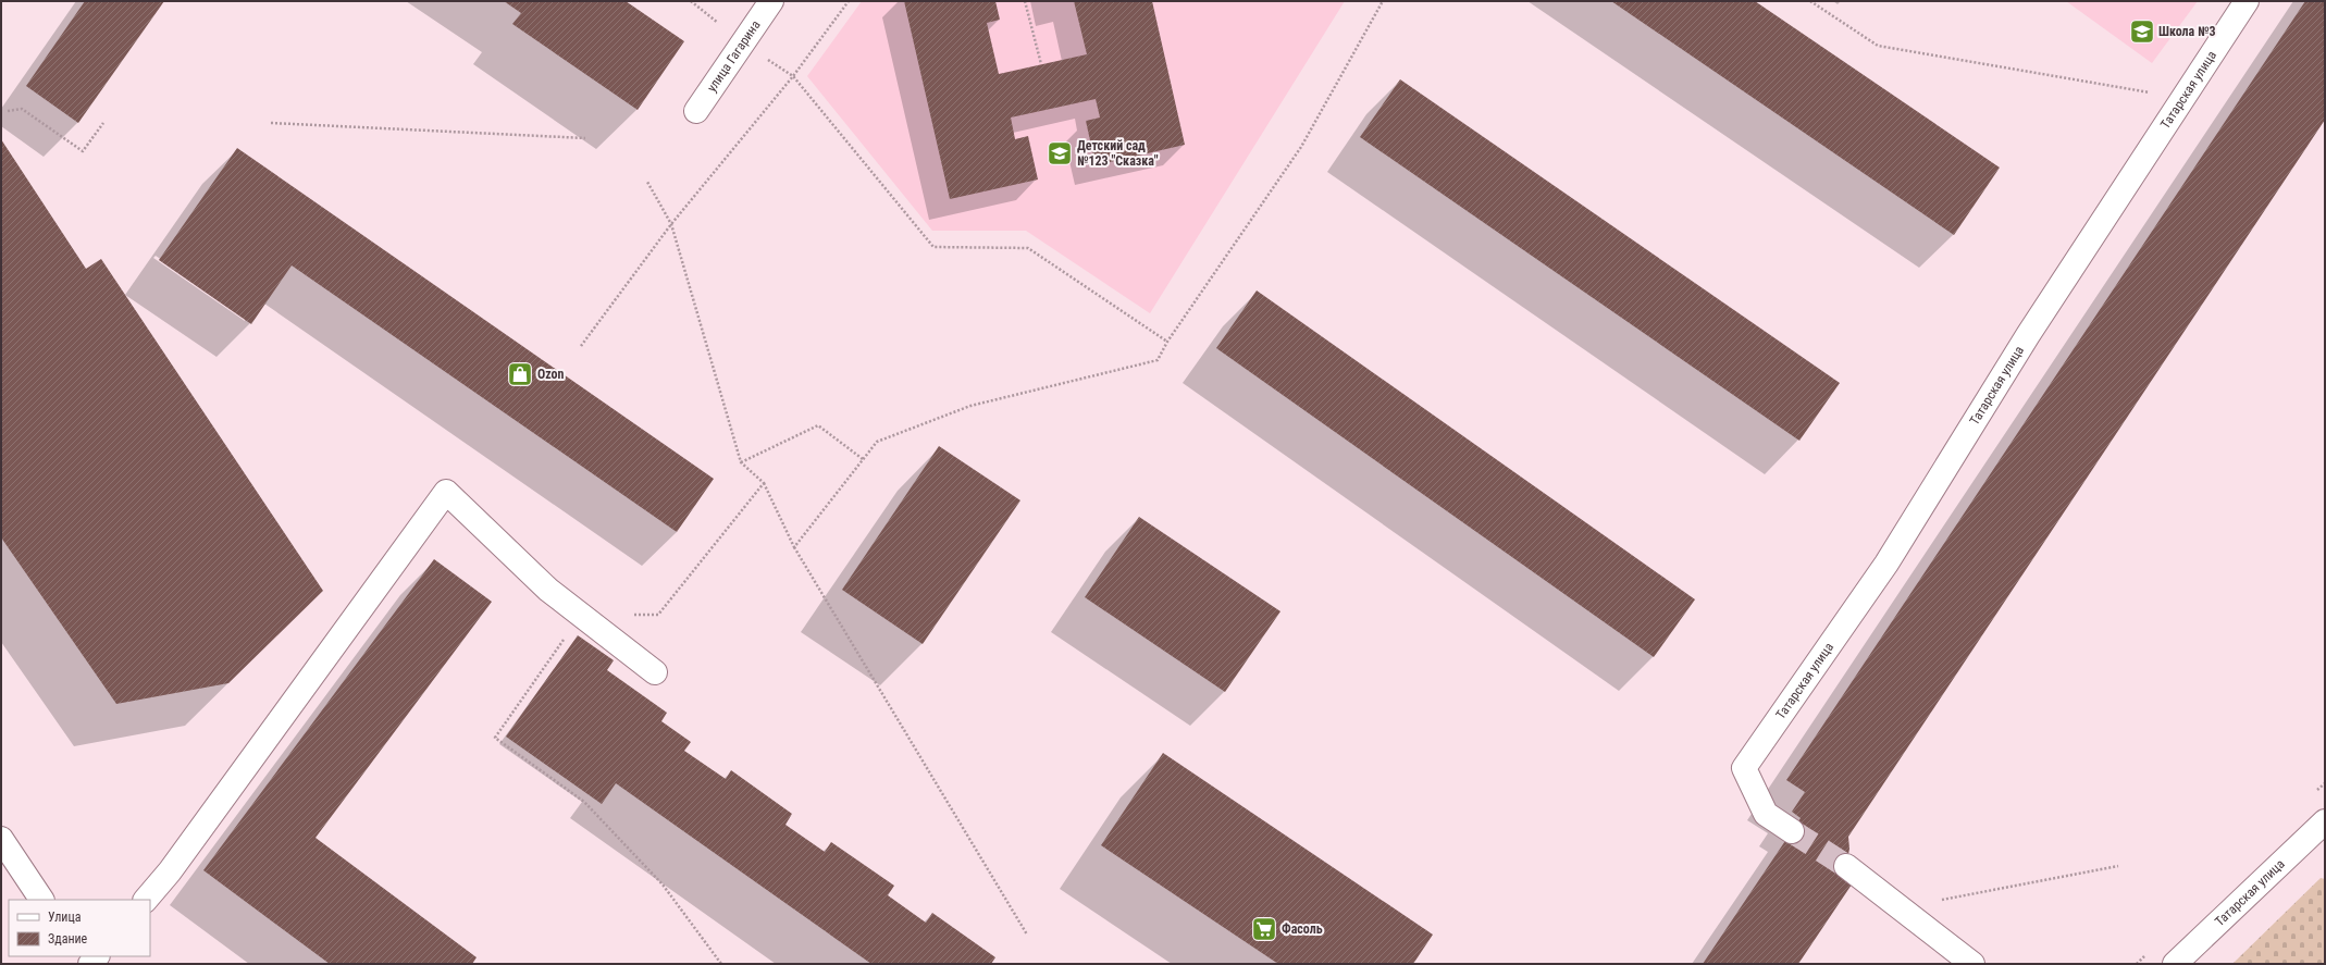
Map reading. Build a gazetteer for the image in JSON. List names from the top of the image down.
{
  "streets": {
    "street": ["улица Гагарина", "Татарская улица"]
  },
  "places": {
    "school or university": ["Школа №3", "Детский сад №123 \"Сказка\""],
    "shop": ["Ozon"],
    "supermarket": ["Фасоль"]
  },
  "legend": ["Улица", "Здание"]
}
